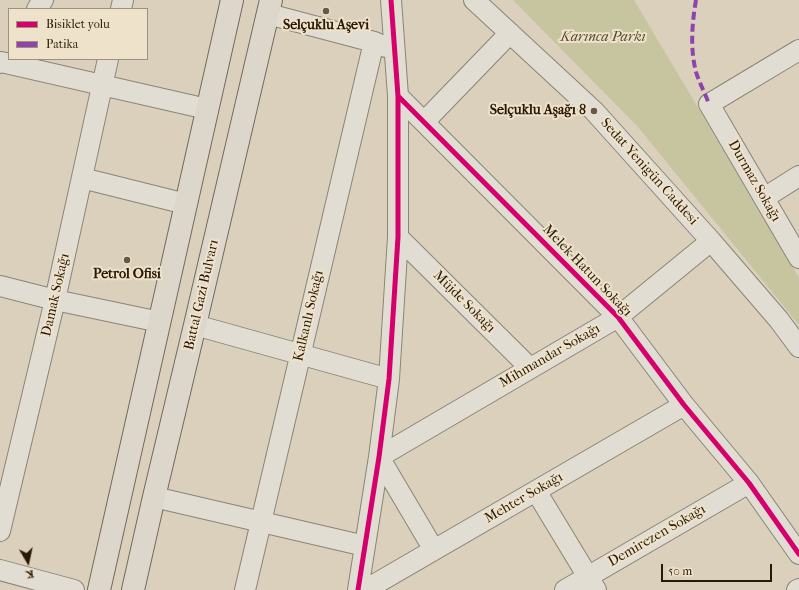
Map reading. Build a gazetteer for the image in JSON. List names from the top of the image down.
{
  "streets": {
    "main road": ["Battal Gazi Bulvarı"],
    "street": [
      "Sedat Yenigün Caddesi",
      "Durmaz Sokağı",
      "Melek Hatun Sokağı",
      "Damak Sokağı",
      "Müjde Sokağı",
      "Kalkanlı Sokağı",
      "Mihmandar Sokağı",
      "Mehter Sokağı",
      "Demirezen Sokağı"
    ]
  },
  "crossings": [
    ["Sedat Yenigün Caddesi", "Mihmandar Sokağı"],
    ["Melek Hatun Sokağı", "Mihmandar Sokağı"],
    ["Melek Hatun Sokağı", "Mehter Sokağı"],
    ["Melek Hatun Sokağı", "Demirezen Sokağı"],
    ["Müjde Sokağı", "Mihmandar Sokağı"]
  ],
  "parks": ["Karınca Parkı"],
  "places": ["Selçuklu Aşevi", "Selçuklu Aşağı 8", "Petrol Ofisi"],
  "legend": ["Bisiklet yolu", "Patika"],
  "scale_bar": "50 m",
  "north": "bottom"
}
